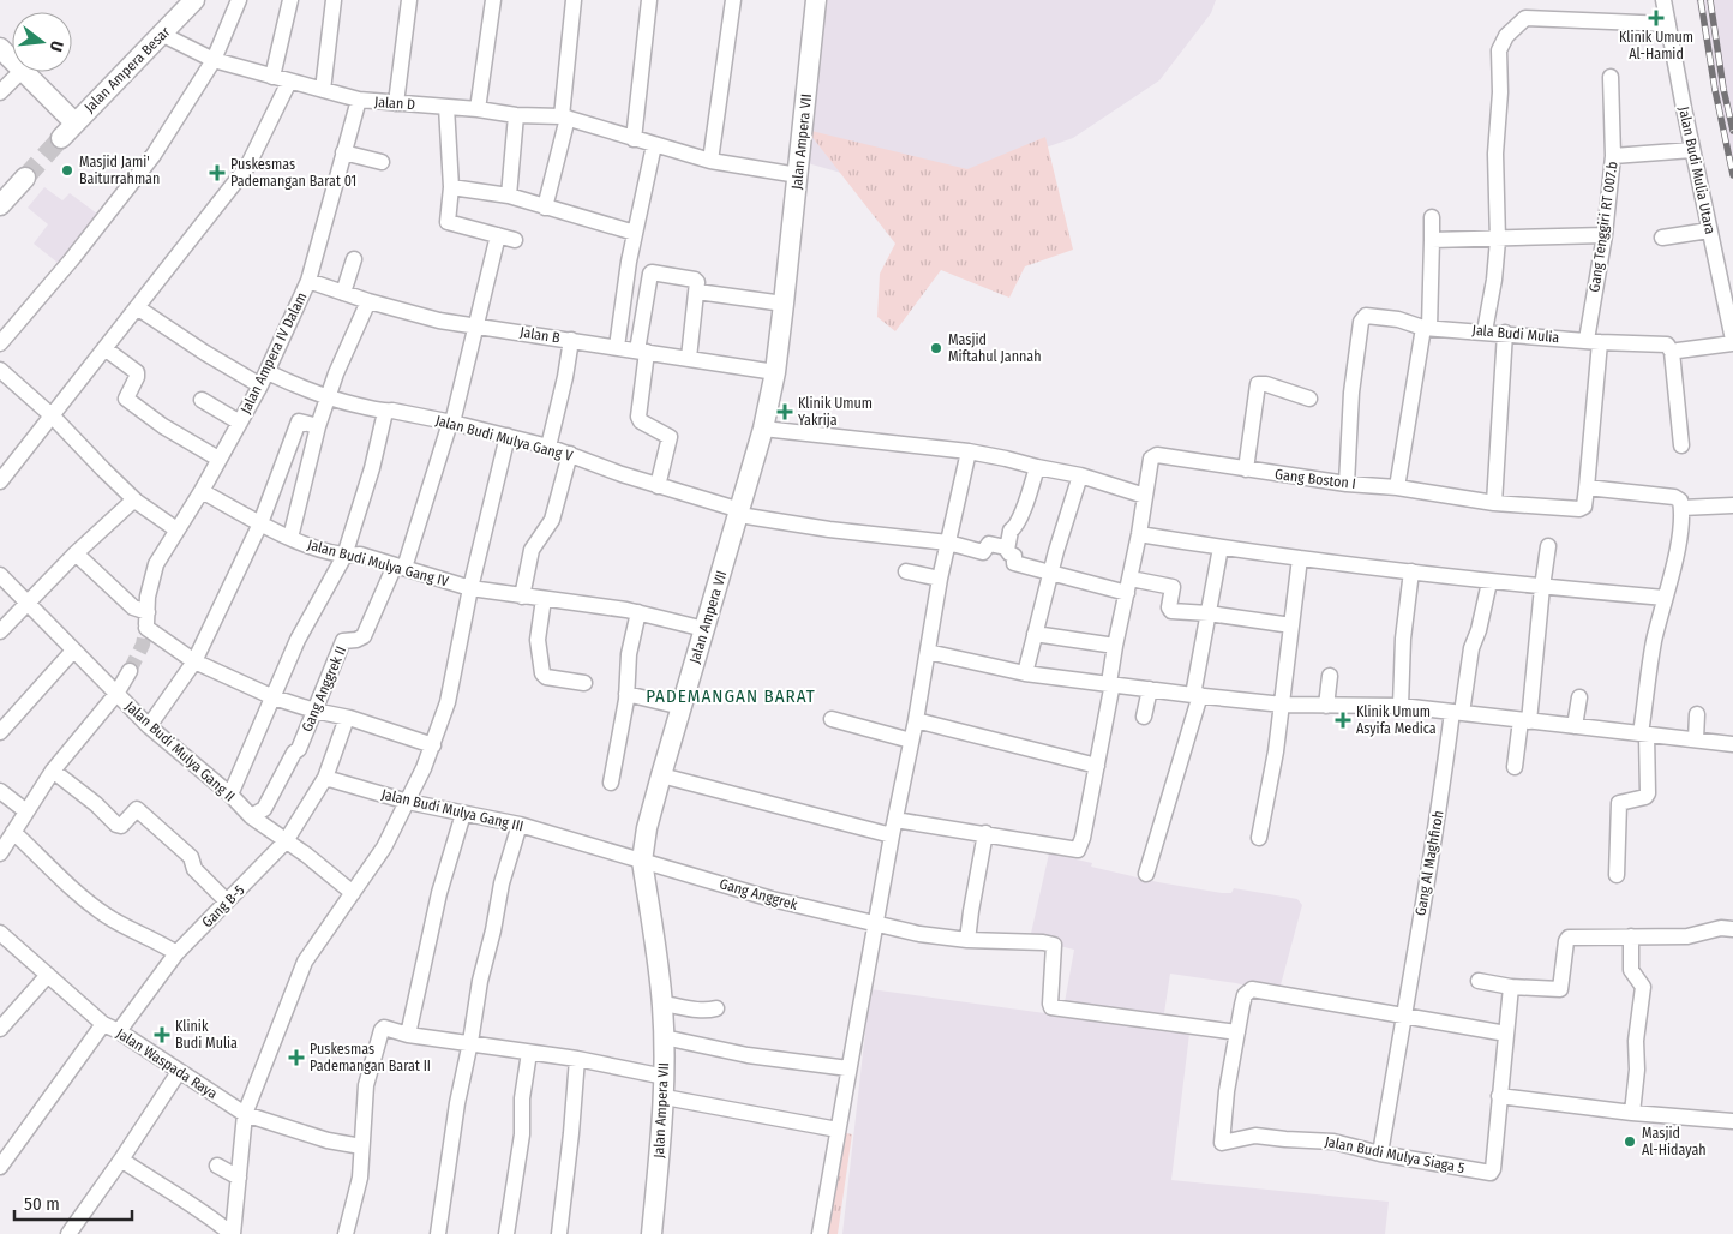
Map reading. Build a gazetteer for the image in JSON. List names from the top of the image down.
{
  "streets": {
    "street": [
      "Jalan Ampera Besar",
      "Jalan D",
      "Jalan Ampera VII",
      "Jalan Budi Mulia Utara",
      "Gang Tenggiri RT 007.b",
      "Jala Budi Mulia",
      "Jalan B",
      "Jalan Ampera IV Dalam",
      "Jalan Budi Mulya Gang V",
      "Gang Boston I",
      "Jalan Budi Mulya Gang IV",
      "Gang Anggrek II",
      "Jalan Budi Mulya Gang II",
      "Jalan Budi Mulya Gang III",
      "Gang Al Maghfiroh",
      "Gang Anggrek",
      "Gang B-5",
      "Jalan Waspada Raya",
      "Jalan Budi Mulya Siaga 5"
    ]
  },
  "crossings": [
    ["Jalan Ampera Besar", "Jalan D"],
    ["Jalan D", "Jalan Ampera VII"],
    ["Jalan D", "Jalan Ampera IV Dalam"],
    ["Jalan Ampera VII", "Jalan B"],
    ["Jalan Ampera VII", "Jalan Budi Mulya Gang V"],
    ["Jalan Ampera VII", "Jalan Budi Mulya Gang IV"],
    ["Jalan Ampera VII", "Jalan Budi Mulya Gang III"],
    ["Jalan Ampera VII", "Gang Anggrek"],
    ["Gang Tenggiri RT 007.b", "Jala Budi Mulia"],
    ["Gang Tenggiri RT 007.b", "Gang Boston I"],
    ["Jala Budi Mulia", "Gang Boston I"],
    ["Jalan B", "Jalan Ampera IV Dalam"],
    ["Jalan Ampera IV Dalam", "Jalan Budi Mulya Gang V"],
    ["Jalan Ampera IV Dalam", "Jalan Budi Mulya Gang IV"],
    ["Jalan Budi Mulya Gang IV", "Gang Anggrek II"],
    ["Gang Anggrek II", "Jalan Budi Mulya Gang II"],
    ["Jalan Budi Mulya Gang II", "Gang B-5"],
    ["Jalan Budi Mulya Gang III", "Gang Anggrek"],
    ["Jalan Budi Mulya Gang III", "Gang B-5"],
    ["Gang Al Maghfiroh", "Jalan Budi Mulya Siaga 5"],
    ["Gang Anggrek", "Jalan Budi Mulya Siaga 5"],
    ["Gang B-5", "Jalan Waspada Raya"]
  ],
  "districts": ["PADEMANGAN BARAT"],
  "places": {
    "health": [
      "Klinik Umum Al-Hamid",
      "Puskesmas Pademangan Barat 01",
      "Klinik Umum Yakrija",
      "Klinik Umum Asyifa Medica",
      "Klinik Budi Mulia",
      "Puskesmas Pademangan Barat II"
    ],
    "other": ["Masjid Jami' Baiturrahman", "Masjid Miftahul Jannah", "Masjid Al-Hidayah"]
  },
  "scale_bar": "50 m",
  "north": "right"
}
